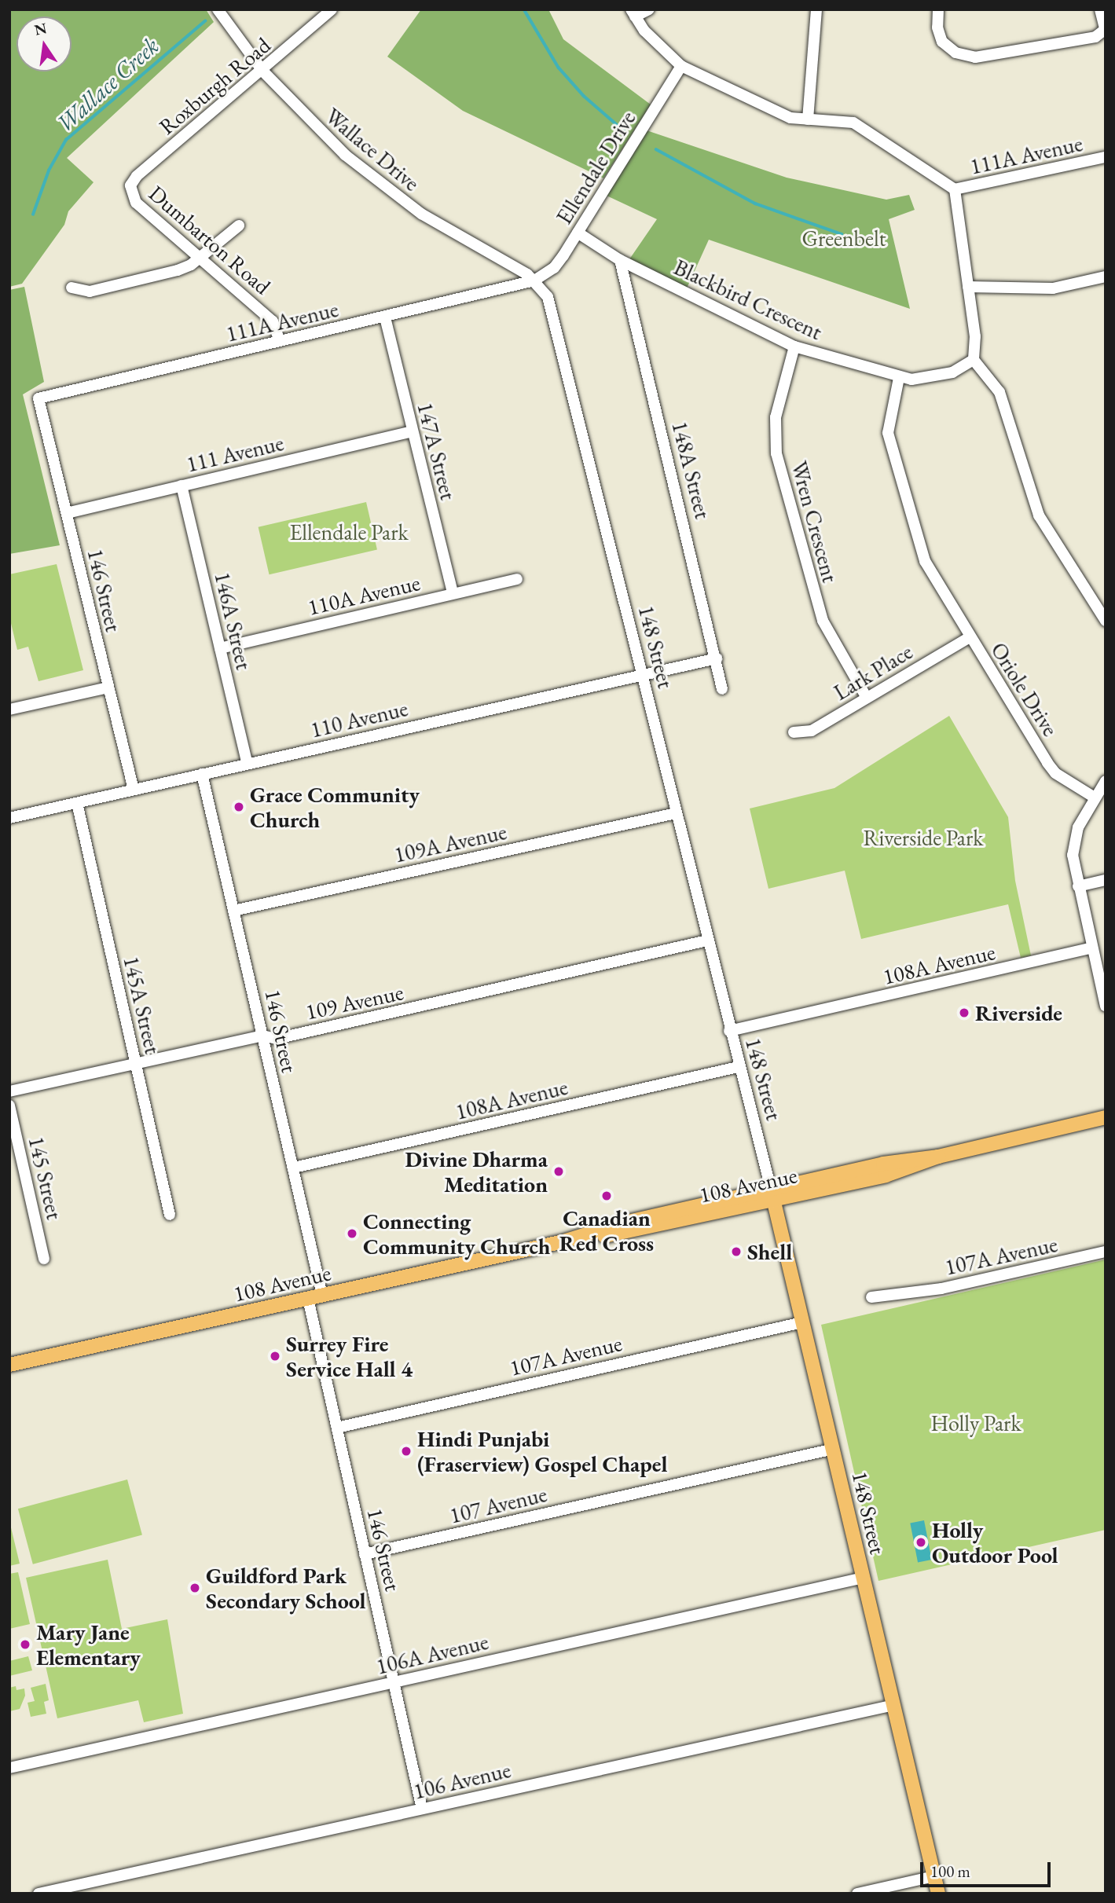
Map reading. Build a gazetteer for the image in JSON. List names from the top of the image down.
{
  "streets": {
    "main road": ["148 Street", "108 Avenue"],
    "street": [
      "Roxburgh Road",
      "Wallace Drive",
      "111A Avenue",
      "Ellendale Drive",
      "Dumbarton Road",
      "Blackbird Crescent",
      "147A Street",
      "111 Avenue",
      "148A Street",
      "Wren Crescent",
      "146 Street",
      "110A Avenue",
      "146A Street",
      "Lark Place",
      "Oriole Drive",
      "110 Avenue",
      "109A Avenue",
      "108A Avenue",
      "109 Avenue",
      "145A Street",
      "145 Street",
      "107A Avenue",
      "107 Avenue",
      "106A Avenue",
      "106 Avenue"
    ]
  },
  "crossings": [
    ["Roxburgh Road", "Wallace Drive"],
    ["Roxburgh Road", "Dumbarton Road"],
    ["Wallace Drive", "111A Avenue"],
    ["Wallace Drive", "Ellendale Drive"],
    ["Wallace Drive", "148 Street"],
    ["111A Avenue", "Ellendale Drive"],
    ["111A Avenue", "Dumbarton Road"],
    ["111A Avenue", "147A Street"],
    ["111A Avenue", "146 Street"],
    ["111A Avenue", "148 Street"],
    ["Ellendale Drive", "Blackbird Crescent"],
    ["Ellendale Drive", "148 Street"],
    ["Blackbird Crescent", "148A Street"],
    ["Blackbird Crescent", "Wren Crescent"],
    ["Blackbird Crescent", "Oriole Drive"],
    ["147A Street", "111 Avenue"],
    ["147A Street", "110A Avenue"],
    ["111 Avenue", "146 Street"],
    ["111 Avenue", "146A Street"],
    ["148A Street", "110 Avenue"],
    ["Wren Crescent", "Lark Place"],
    ["146 Street", "110 Avenue"],
    ["146 Street", "109A Avenue"],
    ["146 Street", "108A Avenue"],
    ["146 Street", "109 Avenue"],
    ["146 Street", "108 Avenue"],
    ["146 Street", "107A Avenue"],
    ["146 Street", "107 Avenue"],
    ["146 Street", "106A Avenue"],
    ["146 Street", "106 Avenue"],
    ["110A Avenue", "146A Street"],
    ["146A Street", "110 Avenue"],
    ["148 Street", "110 Avenue"],
    ["148 Street", "109A Avenue"],
    ["148 Street", "108A Avenue"],
    ["148 Street", "109 Avenue"],
    ["148 Street", "108 Avenue"],
    ["148 Street", "107A Avenue"],
    ["148 Street", "107 Avenue"],
    ["148 Street", "106A Avenue"],
    ["148 Street", "106 Avenue"],
    ["Lark Place", "Oriole Drive"],
    ["110 Avenue", "145A Street"],
    ["109 Avenue", "145A Street"]
  ],
  "water": ["Wallace Creek"],
  "parks": [
    "Greenbelt",
    "Ellendale Park",
    "Riverside Park",
    "Holly Park"
  ],
  "places": [
    "Grace Community Church",
    "Riverside",
    "Divine Dharma Meditation",
    "Canadian Red Cross",
    "Connecting Community Church",
    "Shell",
    "Surrey Fire Service Hall 4",
    "Hindi Punjabi (Fraserview) Gospel Chapel",
    "Holly Outdoor Pool",
    "Guildford Park Secondary School",
    "Mary Jane Elementary"
  ],
  "scale_bar": "100 m",
  "north": "top"
}
